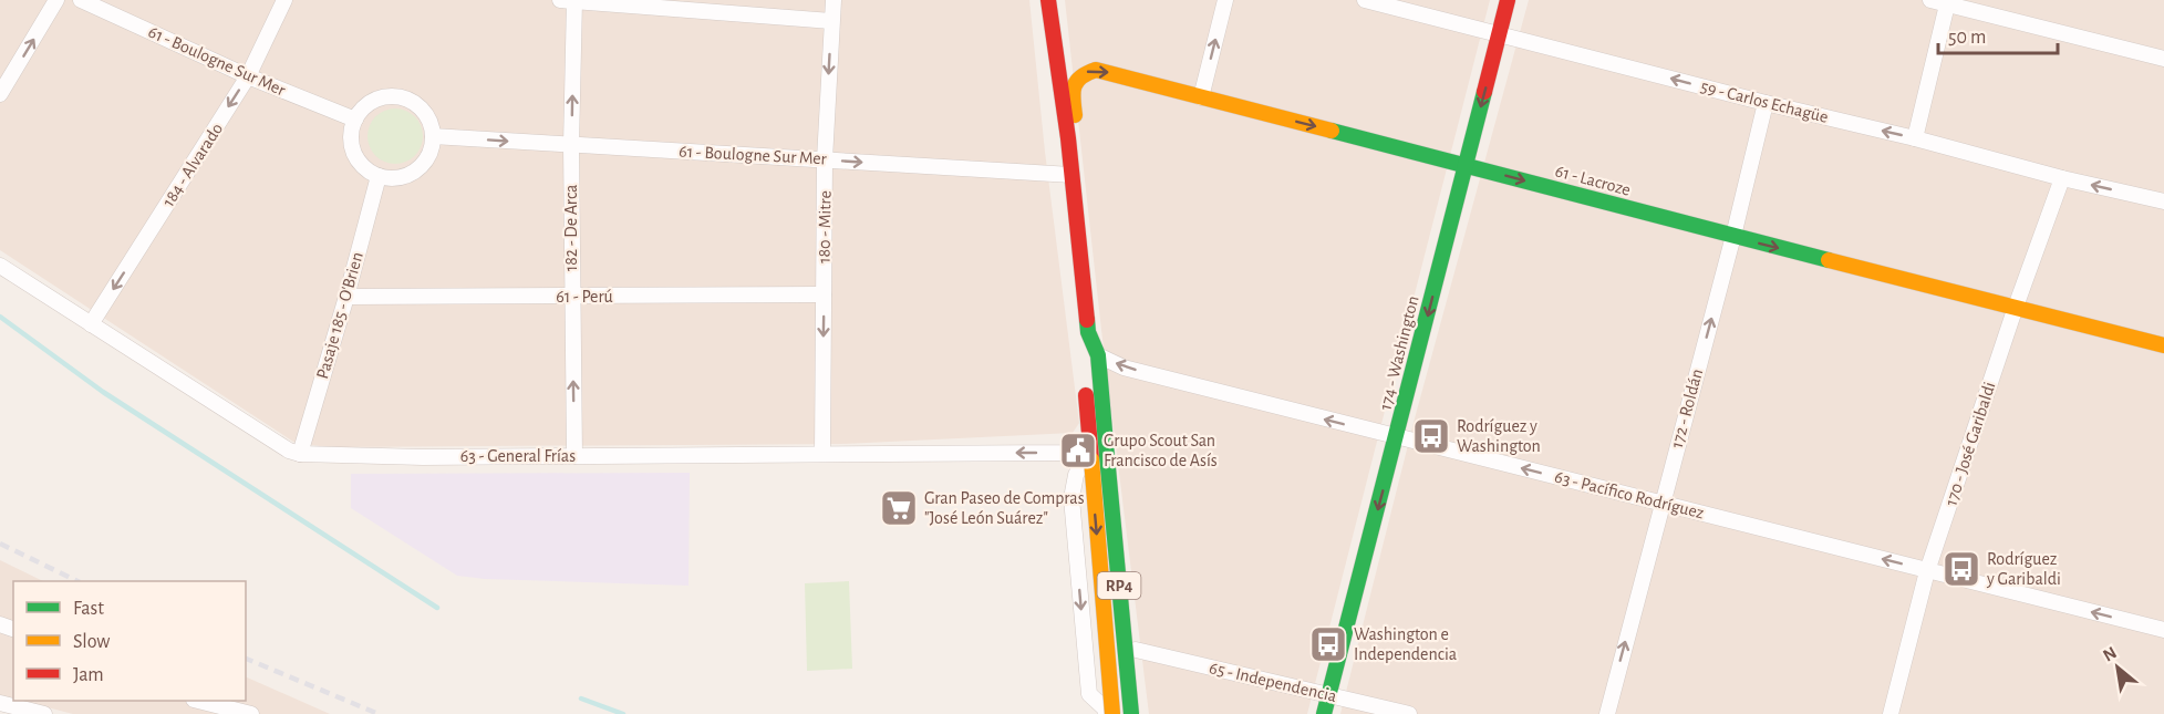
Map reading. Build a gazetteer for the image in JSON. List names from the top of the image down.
{
  "streets": {
    "street": [
      "61 - Boulogne Sur Mer",
      "59 - Carlos Echagüe",
      "184 - Alvarado",
      "61 - Lacroze",
      "180 - Mitre",
      "182 - De Arca",
      "61 - Perú",
      "Pasaje 185 - O'Brien",
      "174 - Washington",
      "172 - Roldán",
      "170 - José Garibaldi",
      "63 - General Frías",
      "63 - Pacífico Rodríguez",
      "RP4",
      "65 - Independencia"
    ]
  },
  "crossings": [
    ["61 - Boulogne Sur Mer", "184 - Alvarado"],
    ["61 - Boulogne Sur Mer", "180 - Mitre"],
    ["61 - Boulogne Sur Mer", "182 - De Arca"],
    ["61 - Boulogne Sur Mer", "Pasaje 185 - O'Brien"],
    ["61 - Boulogne Sur Mer", "RP4"],
    ["59 - Carlos Echagüe", "174 - Washington"],
    ["59 - Carlos Echagüe", "172 - Roldán"],
    ["59 - Carlos Echagüe", "170 - José Garibaldi"],
    ["184 - Alvarado", "63 - General Frías"],
    ["61 - Lacroze", "174 - Washington"],
    ["61 - Lacroze", "172 - Roldán"],
    ["61 - Lacroze", "170 - José Garibaldi"],
    ["61 - Lacroze", "RP4"],
    ["180 - Mitre", "61 - Perú"],
    ["180 - Mitre", "63 - General Frías"],
    ["182 - De Arca", "61 - Perú"],
    ["182 - De Arca", "63 - General Frías"],
    ["61 - Perú", "Pasaje 185 - O'Brien"],
    ["Pasaje 185 - O'Brien", "63 - General Frías"],
    ["174 - Washington", "63 - Pacífico Rodríguez"],
    ["174 - Washington", "65 - Independencia"],
    ["172 - Roldán", "63 - Pacífico Rodríguez"],
    ["170 - José Garibaldi", "63 - Pacífico Rodríguez"],
    ["63 - General Frías", "RP4"],
    ["63 - Pacífico Rodríguez", "RP4"]
  ],
  "one_way": [
    "61 - Boulogne Sur Mer",
    "59 - Carlos Echagüe",
    "184 - Alvarado",
    "61 - Lacroze",
    "180 - Mitre",
    "182 - De Arca",
    "174 - Washington",
    "172 - Roldán",
    "63 - Pacífico Rodríguez"
  ],
  "places": {
    "bus stop": ["Rodríguez y Washington", "Rodríguez y Garibaldi", "Washington e Independencia"],
    "public building": ["Grupo Scout San Francisco de Asís"],
    "supermarket": ["Gran Paseo de Compras \"José León Suárez\""]
  },
  "legend": ["Fast", "Slow", "Jam"],
  "scale_bar": "50 m",
  "north": "top left"
}
